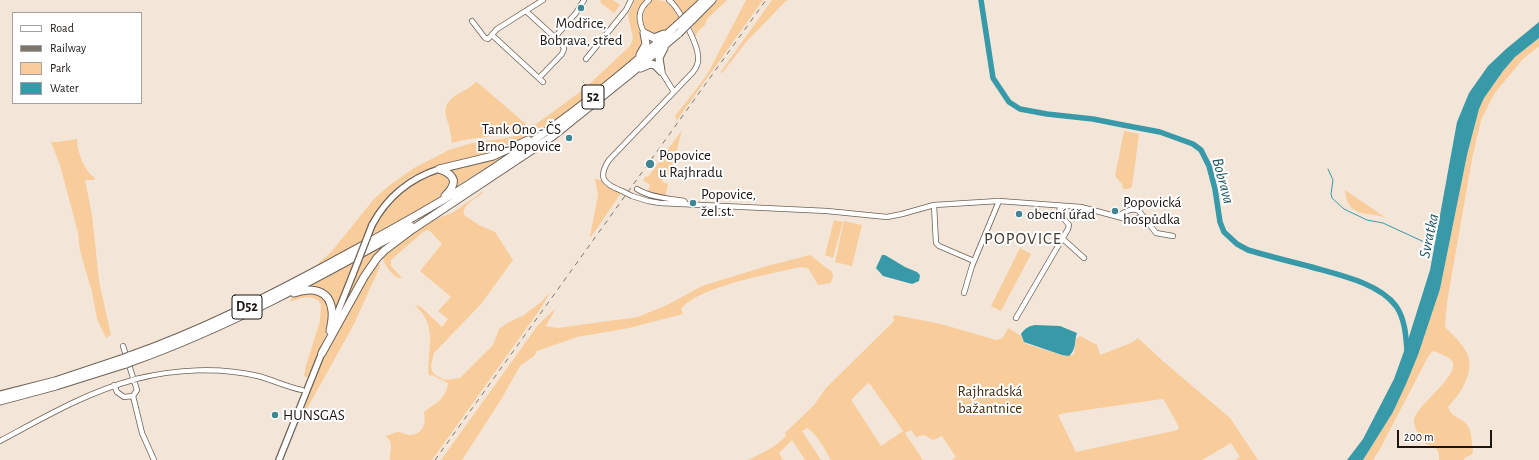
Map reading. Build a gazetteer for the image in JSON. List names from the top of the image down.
{
  "streets": {
    "highway": ["52", "D52"]
  },
  "crossings": [
    ["52", "D52"]
  ],
  "districts": ["POPOVICE"],
  "water": ["Bobrava", "Svratka"],
  "parks": ["Rajhradská bažantnice"],
  "places": [
    "Modřice, Bobrava, střed",
    "Tank Ono - ČS Brno-Popovice",
    "Popovice u Rajhradu",
    "Popovice, žel.st.",
    "Popovická hospůdka",
    "obecní úřad",
    "HUNSGAS"
  ],
  "legend": [
    "Road",
    "Railway",
    "Park",
    "Water"
  ],
  "scale_bar": "200 m"
}
